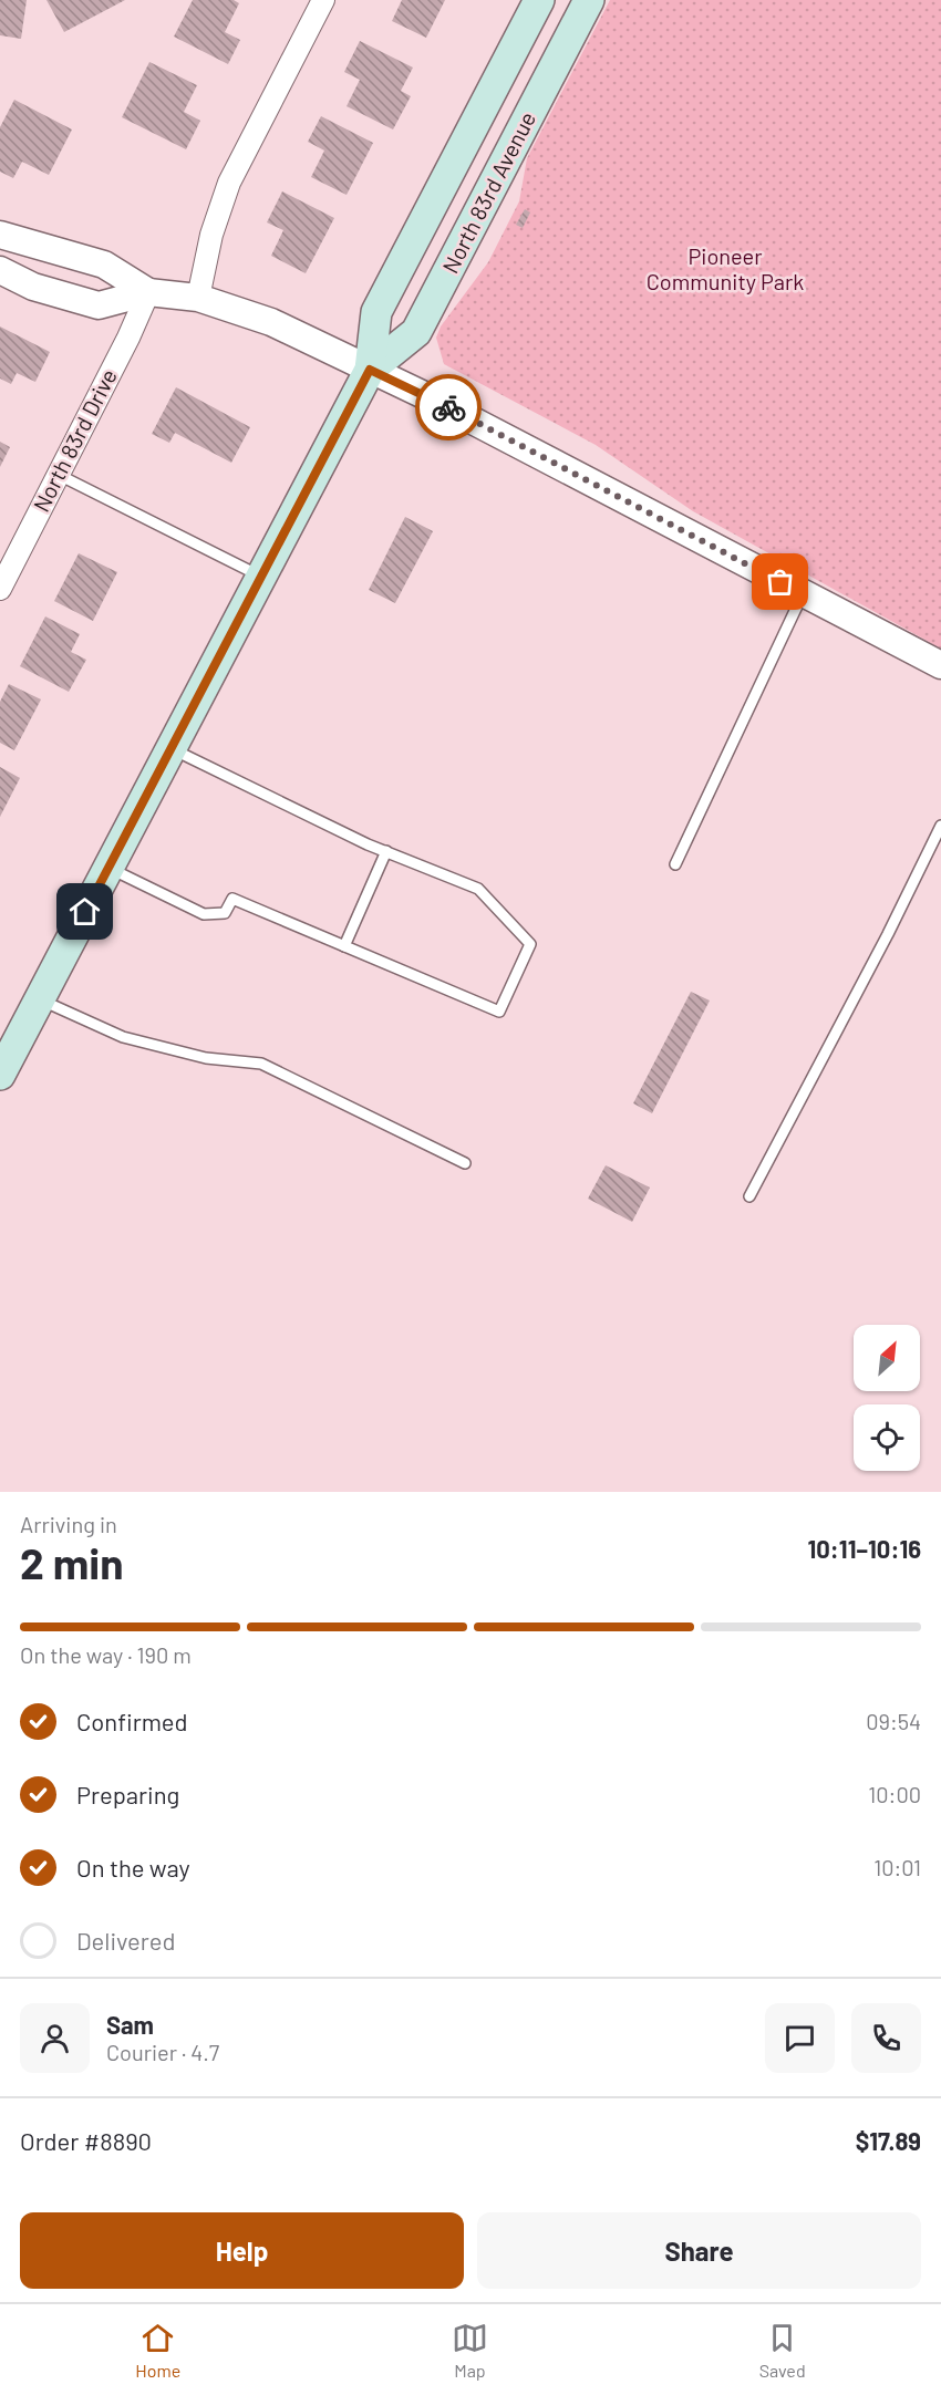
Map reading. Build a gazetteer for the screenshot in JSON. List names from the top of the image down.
{
  "streets": {
    "main road": ["North 83rd Avenue"],
    "street": ["North 83rd Drive"]
  },
  "parks": ["Pioneer Community Park"],
  "north": "top right",
  "page": {
    "heading": ["2 min", "Arriving in", "10:11–10:16"],
    "panel": [
      "Sam",
      "Courier · 4.7",
      "Order #8890",
      "$17.89"
    ],
    "bar": "On the way · 190 m",
    "list": [
      ["Confirmed", "09:54"],
      ["Preparing", "10:00"],
      ["On the way", "10:01"],
      "Delivered"
    ],
    "buttons": ["Help", "Share"],
    "tabs": ["Home", "Map", "Saved"]
  }
}
